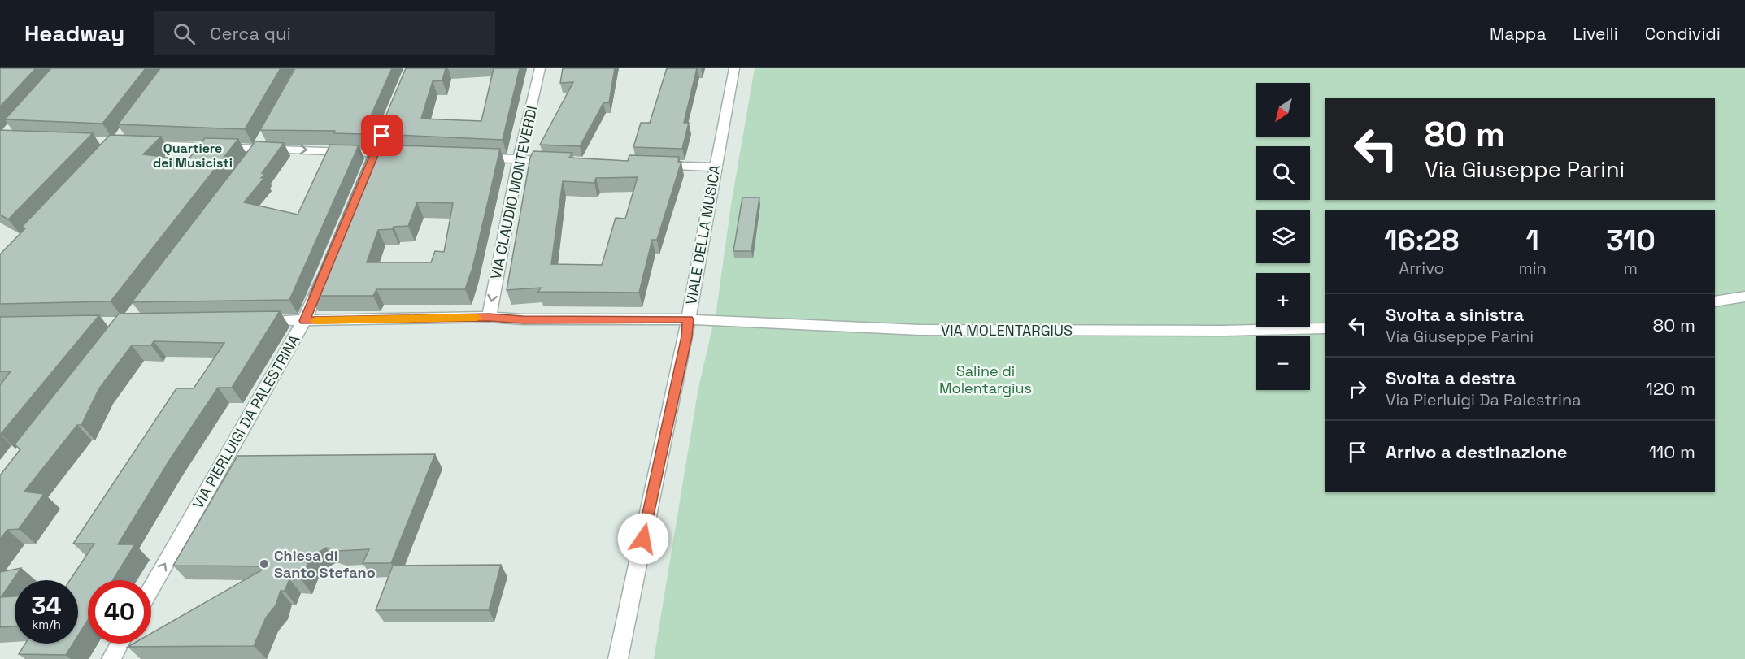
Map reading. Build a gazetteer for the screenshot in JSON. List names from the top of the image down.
{
  "streets": {
    "street": [
      "VIA CLAUDIO MONTEVERDI",
      "VIALE DELLA MUSICA",
      "VIA MOLENTARGIUS",
      "VIA PIERLUIGI DA PALESTRINA"
    ]
  },
  "crossings": [
    ["VIA CLAUDIO MONTEVERDI", "VIA MOLENTARGIUS"],
    ["VIALE DELLA MUSICA", "VIA MOLENTARGIUS"],
    ["VIA MOLENTARGIUS", "VIA PIERLUIGI DA PALESTRINA"]
  ],
  "one_way": ["VIA CLAUDIO MONTEVERDI", "VIA PIERLUIGI DA PALESTRINA"],
  "districts": ["Quartiere dei Musicisti"],
  "parks": ["Saline di Molentargius"],
  "places": ["Chiesa di Santo Stefano"],
  "north": "bottom left",
  "page": {
    "header": "Headway",
    "search": "Cerca qui",
    "nav": ["Mappa", "Livelli", "Condividi"],
    "map_buttons": ["+", "−"],
    "turn": ["80 m", "Via Giuseppe Parini"],
    "eta": [
      "16:28",
      "Arrivo",
      "1",
      "min",
      "310",
      "m"
    ],
    "list": [
      {
        "name": "Svolta a sinistra",
        "note": "Via Giuseppe Parini",
        "value": "80 m"
      },
      {
        "name": "Svolta a destra",
        "note": "Via Pierluigi Da Palestrina",
        "value": "120 m"
      },
      {
        "name": "Arrivo a destinazione",
        "value": "110 m"
      }
    ],
    "speed": "34 km/h",
    "limit": "40"
  }
}
